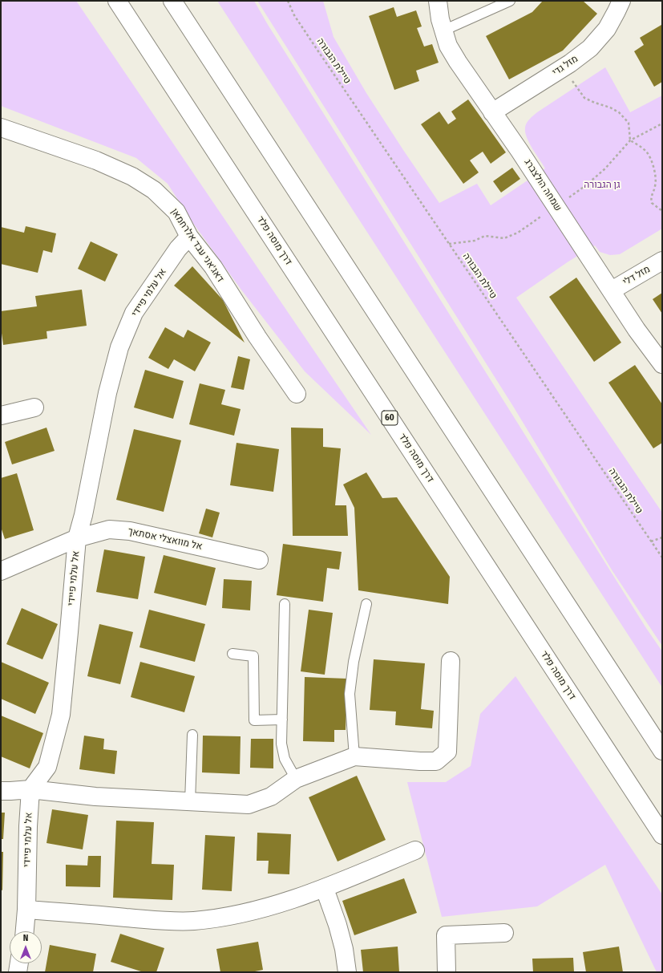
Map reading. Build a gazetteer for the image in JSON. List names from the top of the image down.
{
  "streets": {
    "main road": [
      "מזל גדי",
      "שמחה הולצברג",
      "דרך מוסה פלד",
      "דאג'אני עבד אלרחמאן",
      "מזל דלי",
      "אל עלמי פיידי",
      "60",
      "אל מוואצלי אסתאך"
    ],
    "path": ["טיילת הגבורה"]
  },
  "crossings": [
    ["מזל גדי", "שמחה הולצברג"],
    ["שמחה הולצברג", "מזל דלי"],
    ["דאג'אני עבד אלרחמאן", "אל עלמי פיידי"],
    ["אל עלמי פיידי", "אל מוואצלי אסתאך"]
  ],
  "parks": ["גן הגבורה"],
  "north": "top"
}
